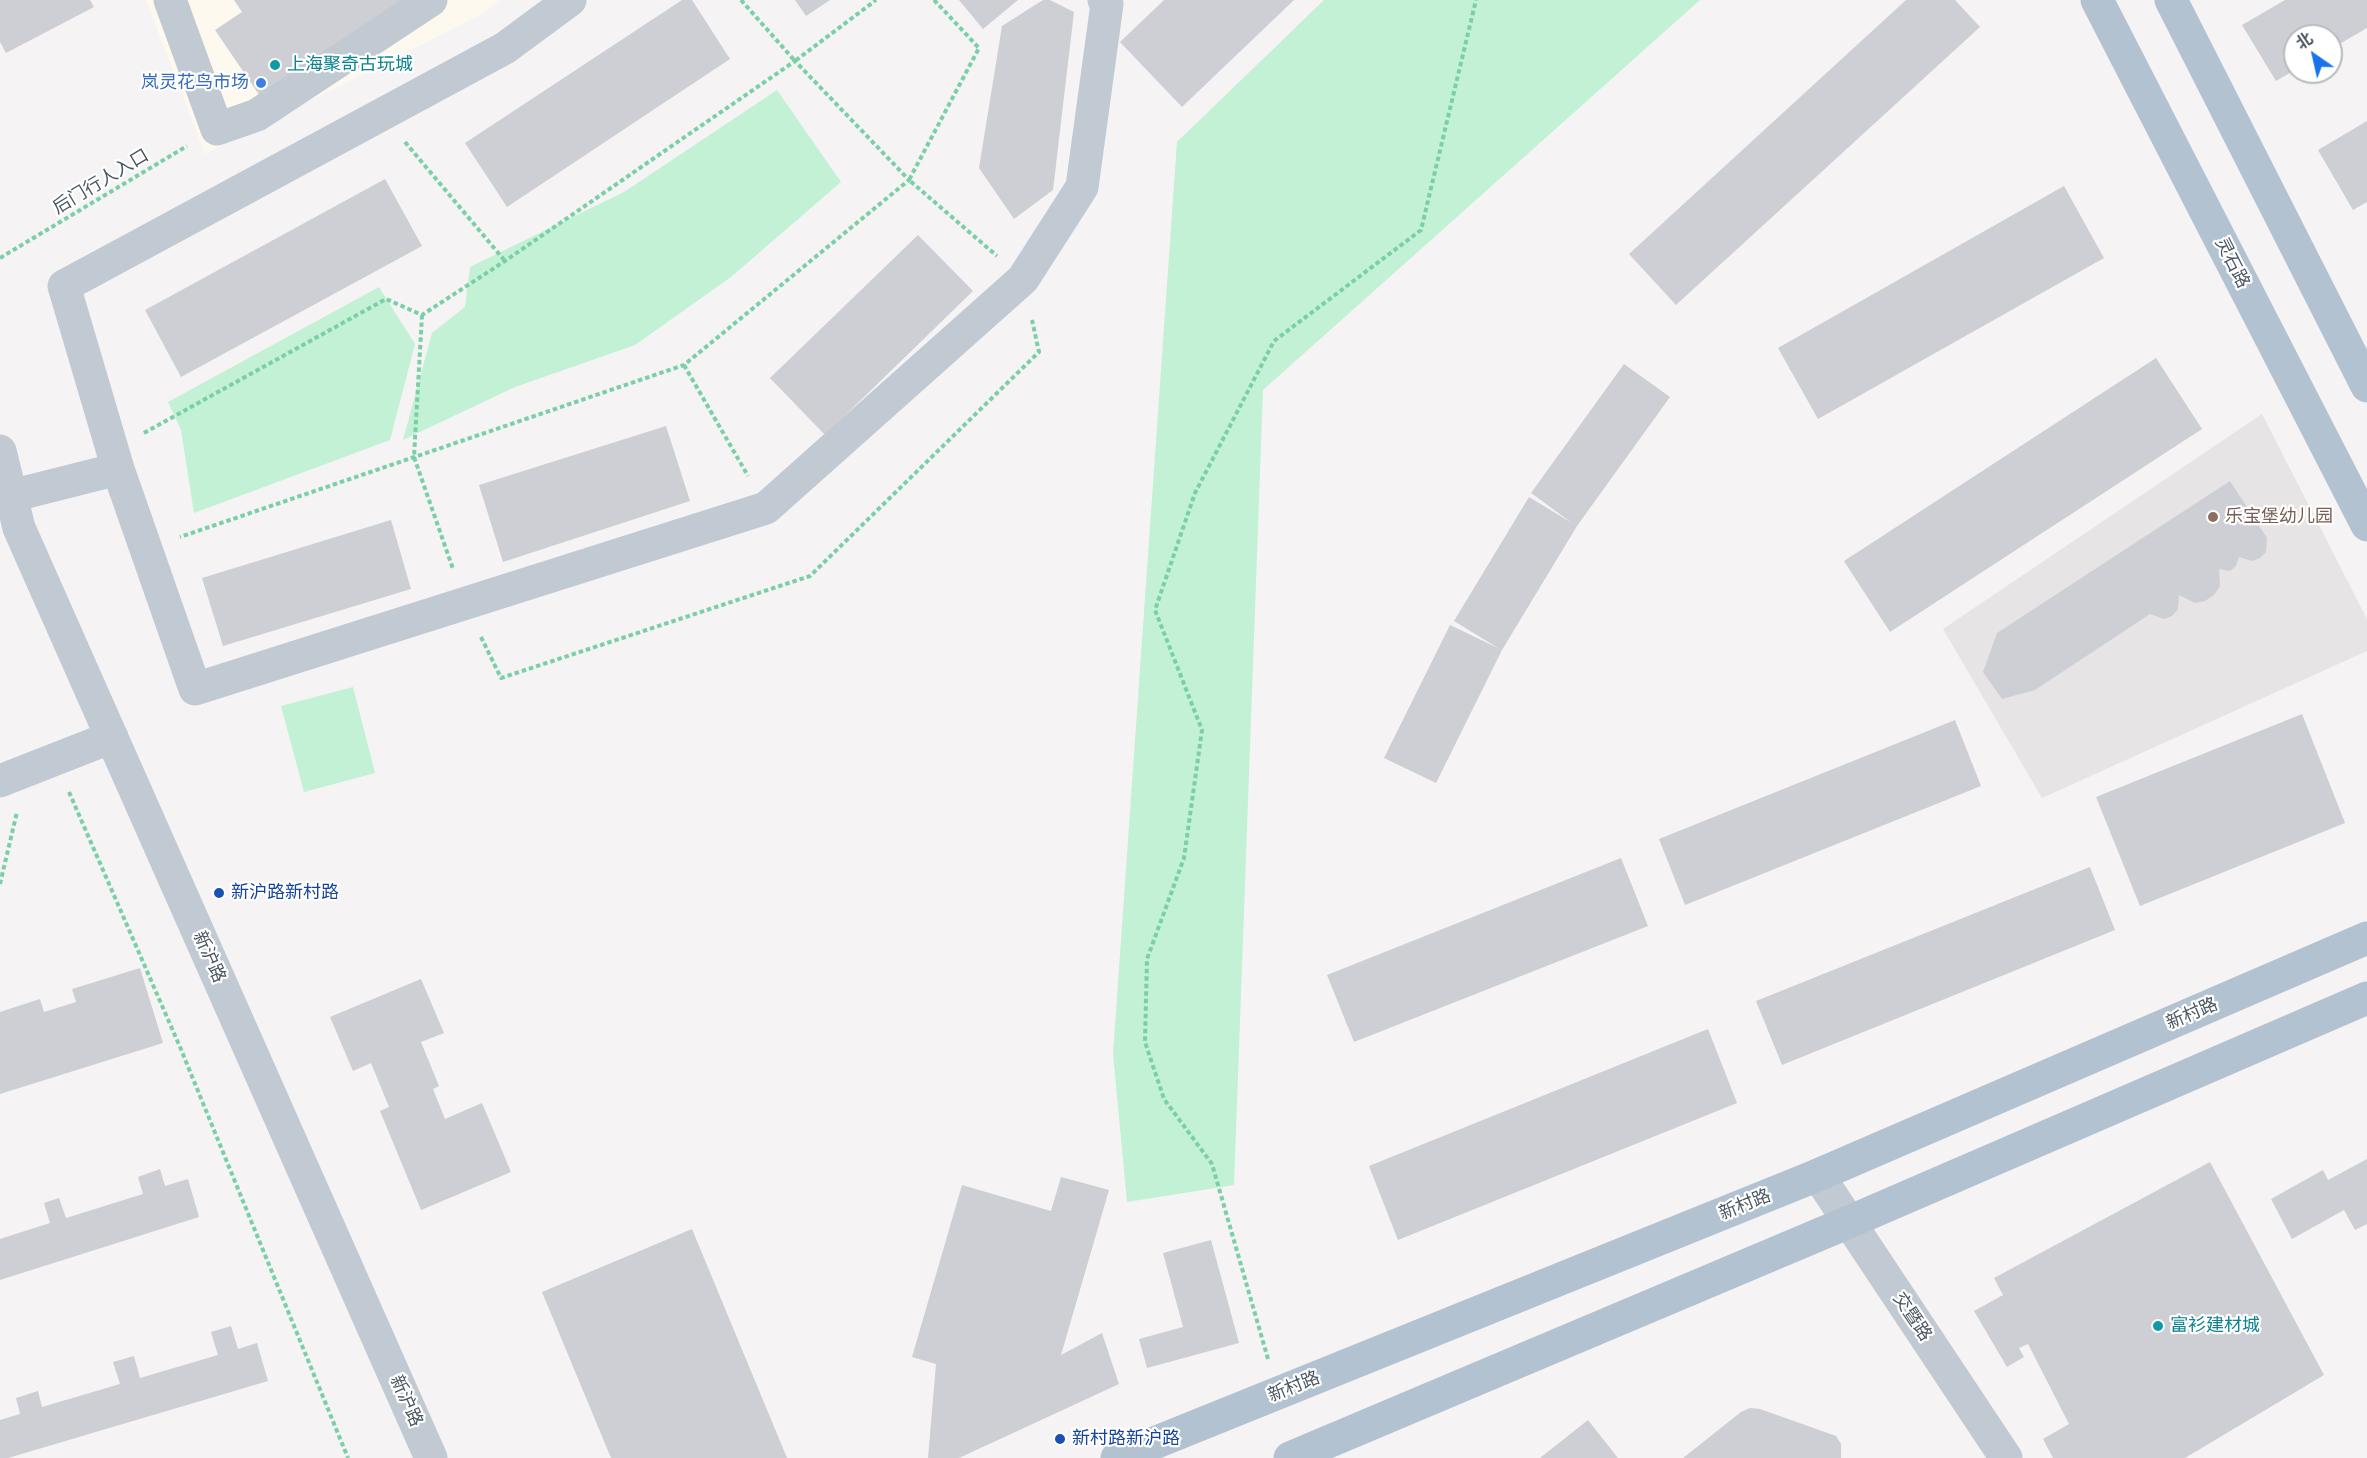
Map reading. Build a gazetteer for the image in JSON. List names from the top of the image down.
{
  "streets": {
    "main road": ["灵石路", "新村路"],
    "street": ["新沪路", "交暨路"],
    "path": ["后门行人入口"]
  },
  "crossings": [
    ["新村路", "交暨路"]
  ],
  "places": [
    "上海聚奇古玩城",
    "岚灵花鸟市场",
    "乐宝堡幼儿园",
    "新沪路新村路",
    "富衫建材城",
    "新村路新沪路"
  ],
  "north": "top left"
}
